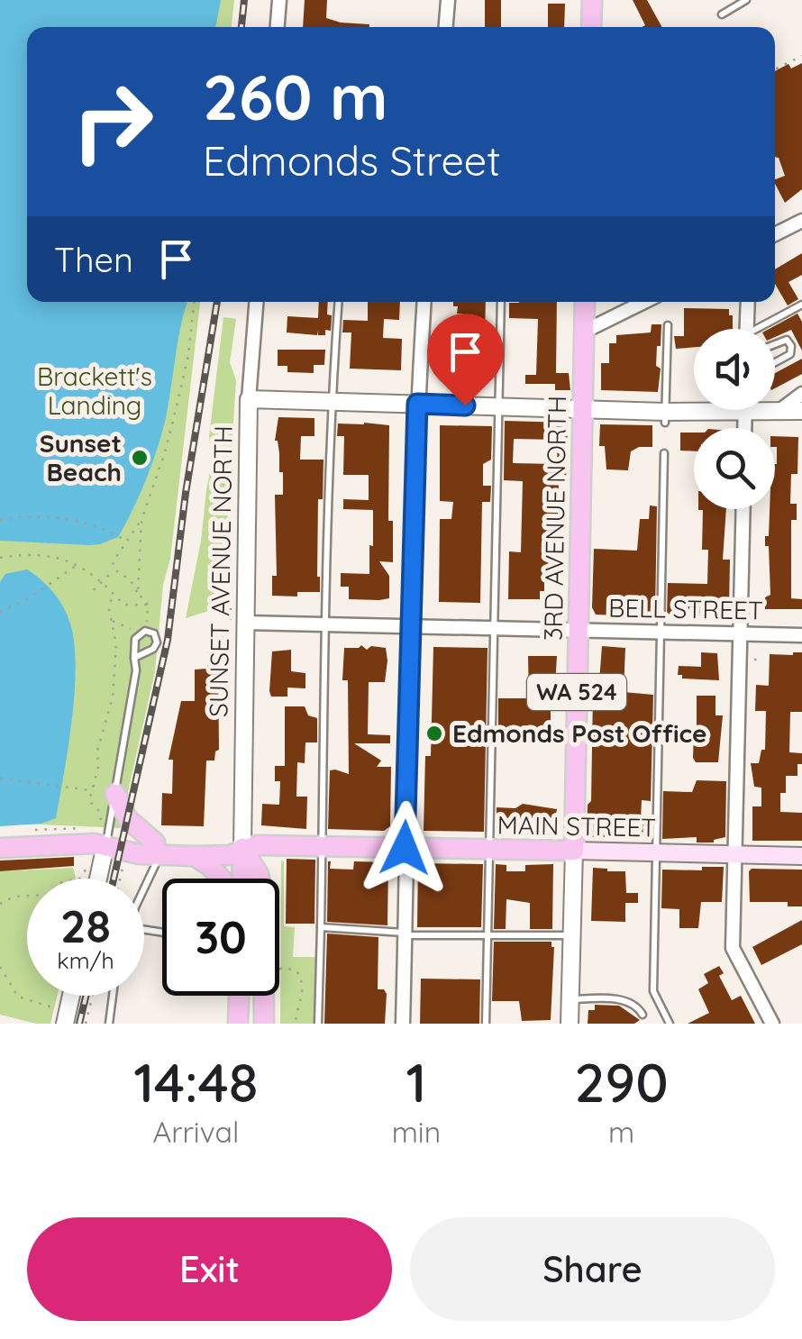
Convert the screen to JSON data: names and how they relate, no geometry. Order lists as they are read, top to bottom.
{
  "streets": {
    "main road": ["3RD AVENUE NORTH", "WA 524", "MAIN STREET"],
    "street": ["SUNSET AVENUE NORTH", "BELL STREET"]
  },
  "crossings": [
    ["3RD AVENUE NORTH", "BELL STREET"],
    ["3RD AVENUE NORTH", "MAIN STREET"],
    ["SUNSET AVENUE NORTH", "BELL STREET"],
    ["SUNSET AVENUE NORTH", "MAIN STREET"]
  ],
  "parks": ["Brackett's Landing"],
  "places": ["Sunset Beach", "Edmonds Post Office"],
  "page": {
    "turn": ["260 m", "Edmonds Street"],
    "then": "Then",
    "speed": "28 km/h",
    "limit": "30",
    "eta": [
      "14:48",
      "Arrival",
      "1",
      "min",
      "290",
      "m"
    ],
    "buttons": ["Exit", "Share"]
  }
}
